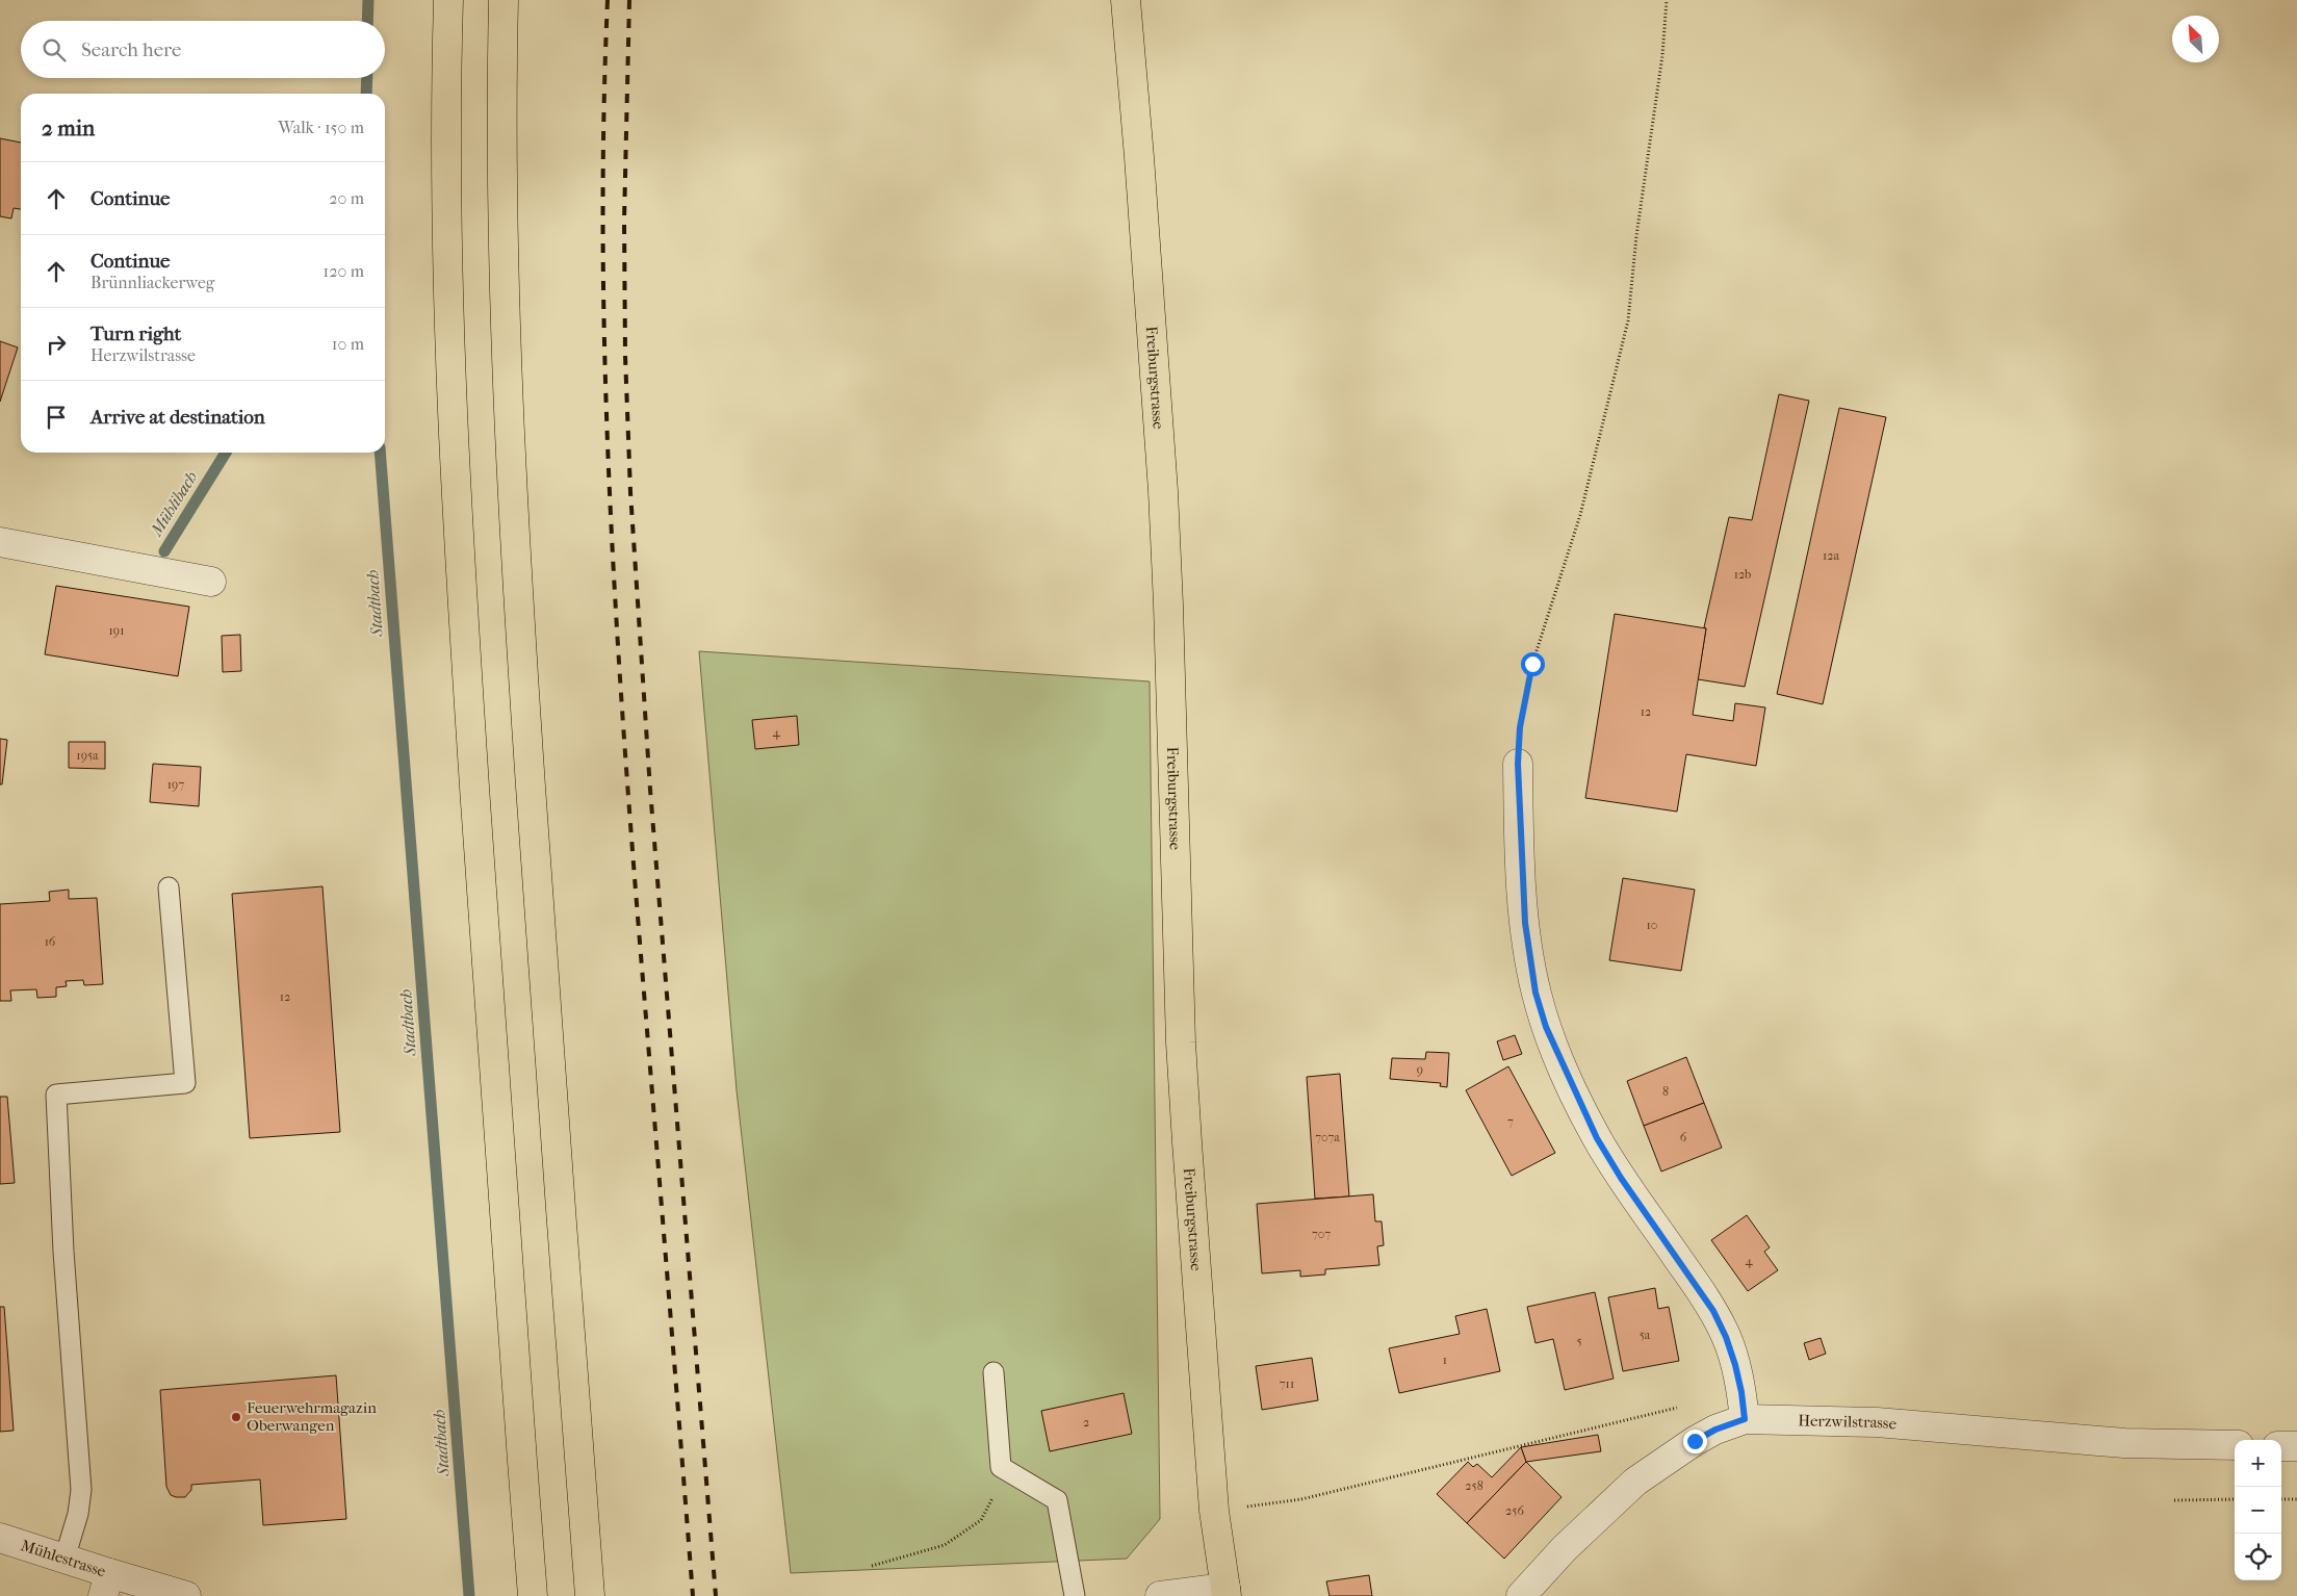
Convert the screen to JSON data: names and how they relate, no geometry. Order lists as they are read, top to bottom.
{
  "streets": {
    "main road": ["Freiburgstrasse"],
    "street": ["Herzwilstrasse", "Mühlestrasse"]
  },
  "water": ["Mühlibach", "Stadtbach"],
  "places": ["Feuerwehrmagazin Oberwangen"],
  "house_numbers": [
    "12a",
    "12b",
    "191",
    "12",
    "4",
    "195a",
    "197",
    "10",
    "16",
    "12",
    "9",
    "8",
    "7",
    "707a",
    "6",
    "707",
    "4",
    "5a",
    "5",
    "1",
    "711",
    "2",
    "258",
    "256"
  ],
  "north": "top left",
  "page": {
    "search": "Search here",
    "heading": ["2 min", "Walk · 150 m"],
    "list": [
      ["Continue", "20 m"],
      ["Continue", "Brünnliackerweg", "120 m"],
      ["Turn right", "Herzwilstrasse", "10 m"],
      "Arrive at destination"
    ],
    "map_buttons": ["+", "−"]
  }
}
